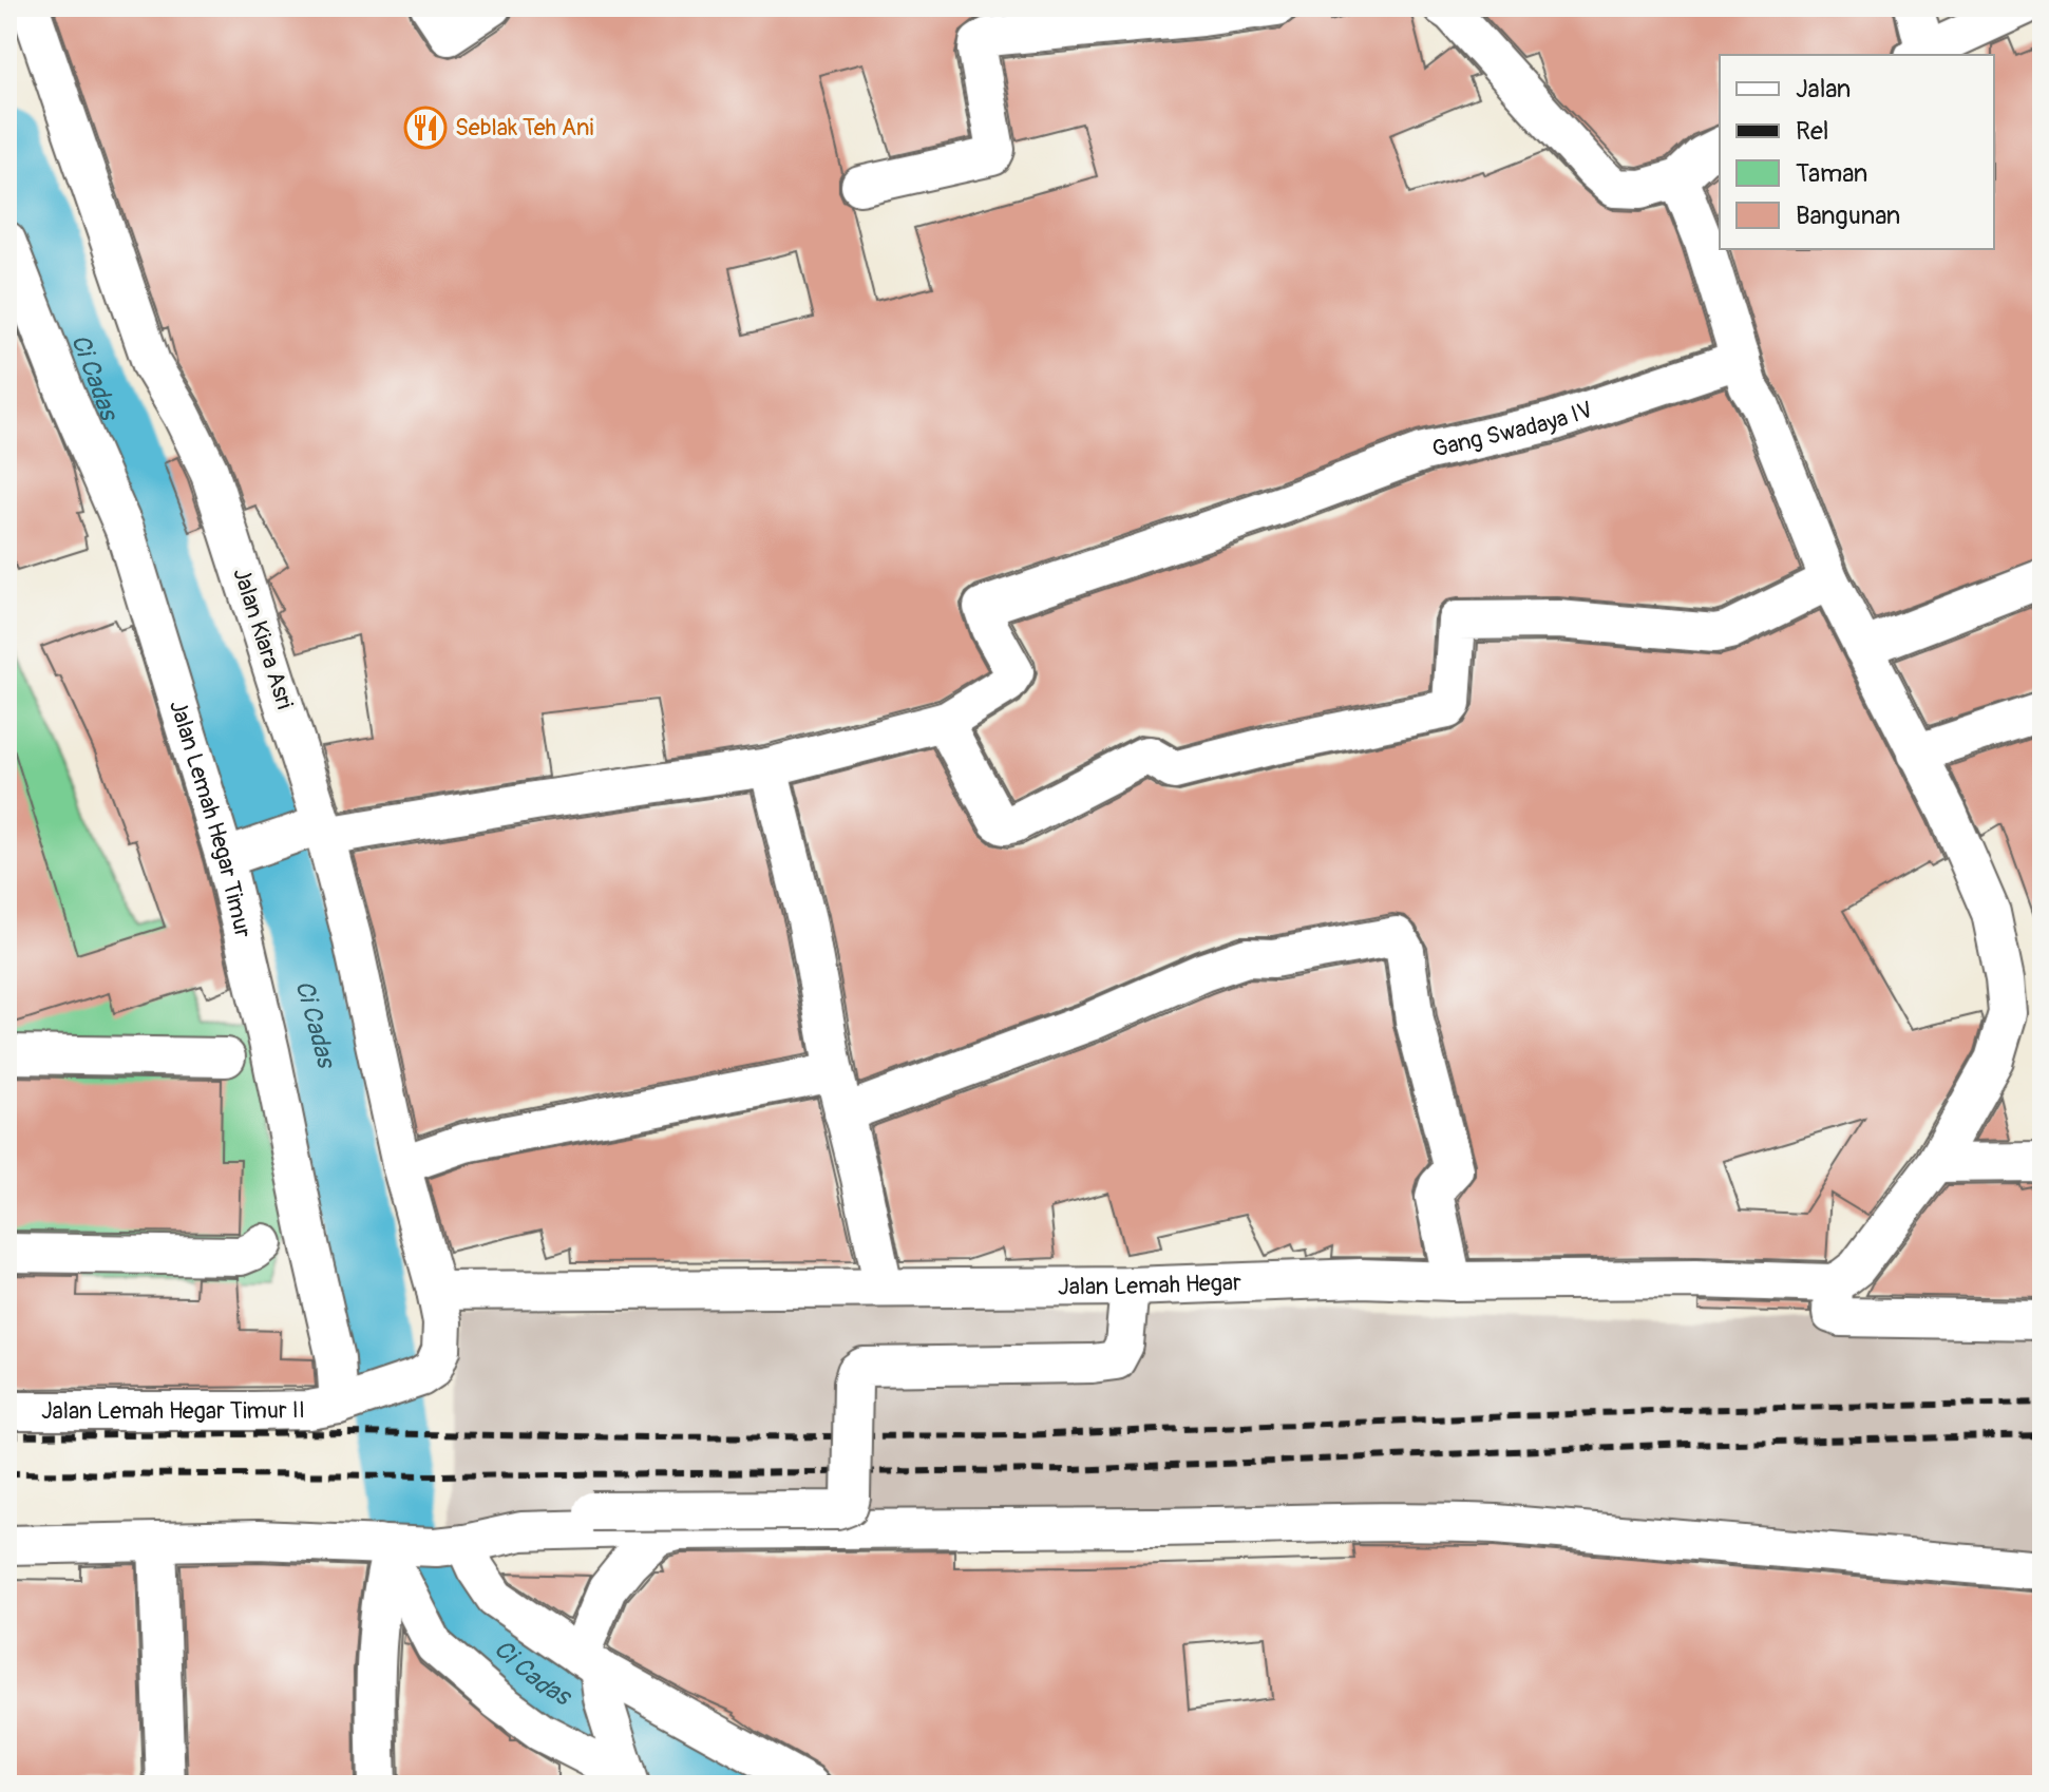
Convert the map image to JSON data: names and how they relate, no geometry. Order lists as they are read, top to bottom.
{
  "streets": {
    "street": [
      "Gang Swadaya IV",
      "Jalan Kiara Asri",
      "Jalan Lemah Hegar Timur",
      "Jalan Lemah Hegar",
      "Jalan Lemah Hegar Timur II"
    ]
  },
  "crossings": [
    ["Jalan Kiara Asri", "Jalan Lemah Hegar"],
    ["Jalan Kiara Asri", "Jalan Lemah Hegar Timur II"],
    ["Jalan Lemah Hegar Timur", "Jalan Lemah Hegar Timur II"]
  ],
  "water": ["Ci Cadas"],
  "places": {
    "restaurant": ["Seblak Teh Ani"]
  },
  "legend": [
    "Jalan",
    "Rel",
    "Taman",
    "Bangunan"
  ]
}
